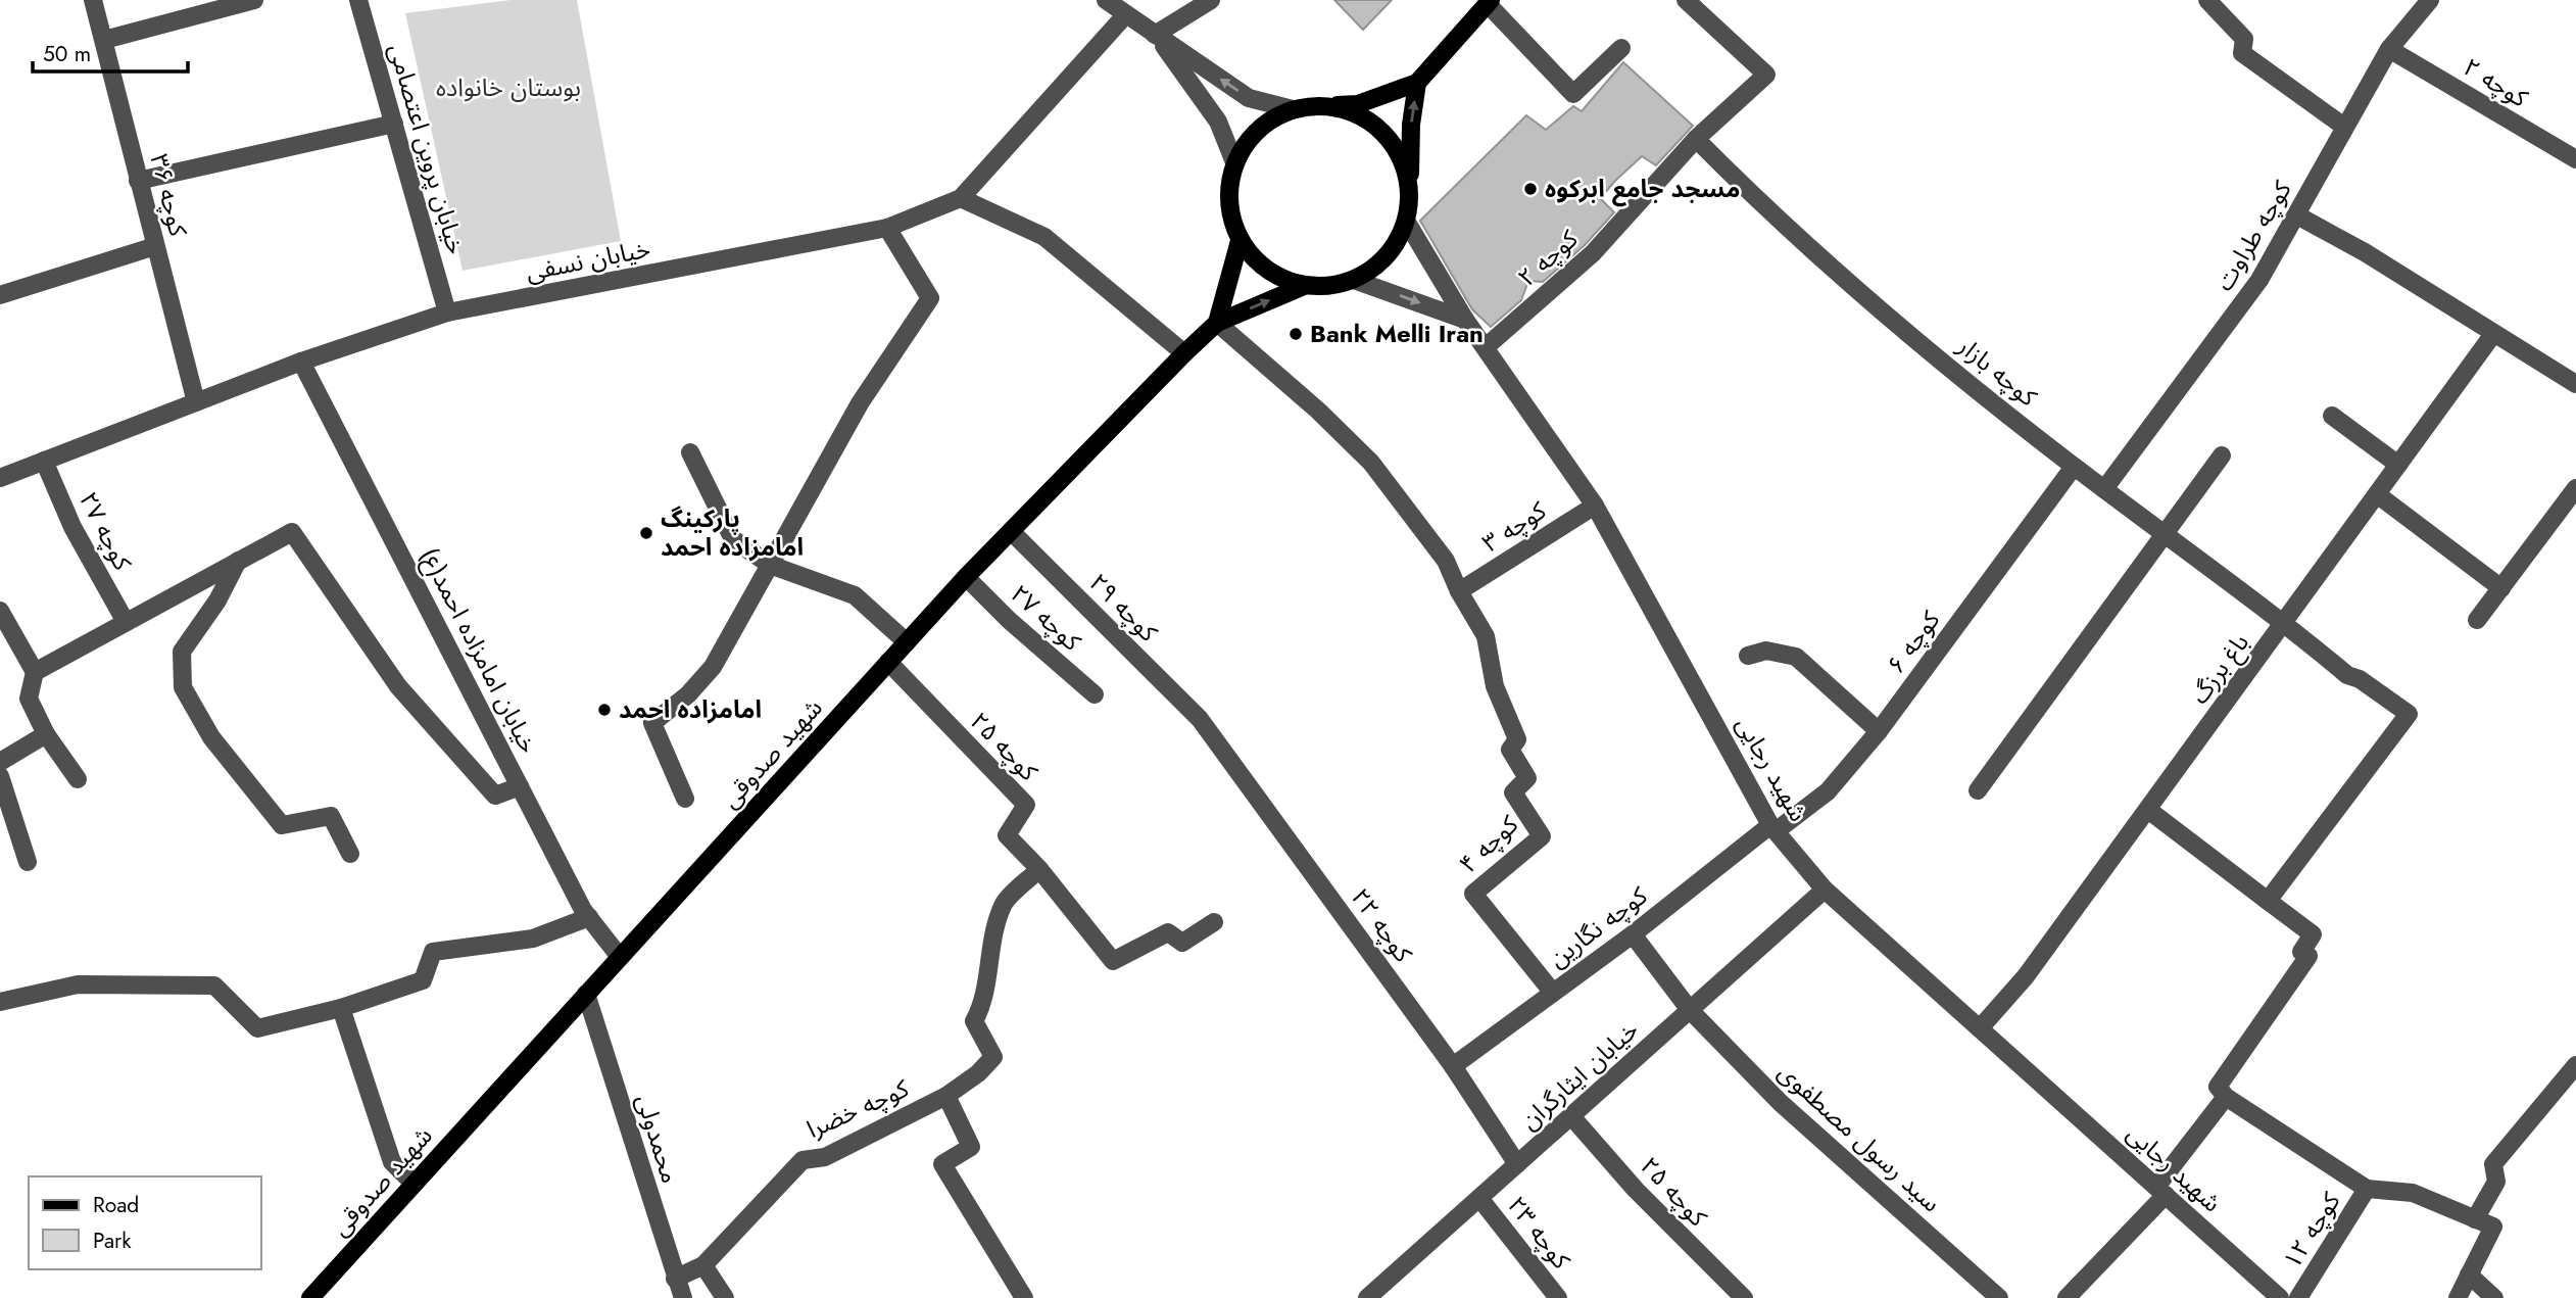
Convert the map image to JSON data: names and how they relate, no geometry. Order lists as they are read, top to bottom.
{
  "streets": {
    "main road": ["شهید صدوقی"],
    "street": [
      "کوچه ۲",
      "خیابان پروین اعتصامی",
      "کوچه ۳۶",
      "کوچه طراوت",
      "خیابان نسفی",
      "کوچه بازار",
      "کوچه ۳",
      "کوچه ۲۷",
      "کوچه ۲۹",
      "کوچه ۶",
      "خیابان امامزاده احمد(ع)",
      "باغ برزگ",
      "کوچه ۲۵",
      "شهید رجایی",
      "کوچه ۴",
      "کوچه ۲۲",
      "کوچه نگارین",
      "خیابان ایثارگران",
      "کوچه خضرا",
      "سید رسول مصطفوی",
      "محمدولی",
      "کوچه ۱۲",
      "کوچه ۲۳"
    ]
  },
  "crossings": [
    ["کوچه ۲", "کوچه طراوت"],
    ["کوچه ۲", "کوچه بازار"],
    ["کوچه ۲", "شهید رجایی"],
    ["خیابان پروین اعتصامی", "خیابان نسفی"],
    ["کوچه ۳۶", "خیابان نسفی"],
    ["کوچه طراوت", "کوچه بازار"],
    ["خیابان نسفی", "کوچه ۲۷"],
    ["خیابان نسفی", "خیابان امامزاده احمد(ع)"],
    ["کوچه بازار", "کوچه ۶"],
    ["کوچه بازار", "باغ برزگ"],
    ["کوچه ۳", "شهید رجایی"],
    ["کوچه ۳", "کوچه ۴"],
    ["کوچه ۲۷", "شهید صدوقی"],
    ["کوچه ۲۹", "شهید صدوقی"],
    ["کوچه ۲۹", "کوچه ۲۲"],
    ["کوچه ۶", "شهید رجایی"],
    ["کوچه ۶", "کوچه نگارین"],
    ["خیابان امامزاده احمد(ع)", "شهید صدوقی"],
    ["باغ برزگ", "شهید رجایی"],
    ["کوچه ۲۵", "شهید صدوقی"],
    ["کوچه ۲۵", "خیابان ایثارگران"],
    ["کوچه ۲۵", "کوچه خضرا"],
    ["شهید صدوقی", "شهید رجایی"],
    ["شهید صدوقی", "محمدولی"],
    ["شهید رجایی", "کوچه نگارین"],
    ["شهید رجایی", "خیابان ایثارگران"],
    ["کوچه ۴", "کوچه نگارین"],
    ["کوچه ۲۲", "کوچه نگارین"],
    ["کوچه ۲۲", "خیابان ایثارگران"],
    ["کوچه نگارین", "سید رسول مصطفوی"],
    ["خیابان ایثارگران", "سید رسول مصطفوی"],
    ["خیابان ایثارگران", "کوچه ۲۳"]
  ],
  "parks": ["بوستان خانواده"],
  "places": [
    "مسجد جامع ابرکوه",
    "Bank Melli Iran",
    "پارکینگ امامزاده احمد",
    "امامزاده احمد"
  ],
  "legend": ["Road", "Park"],
  "scale_bar": "50 m"
}
